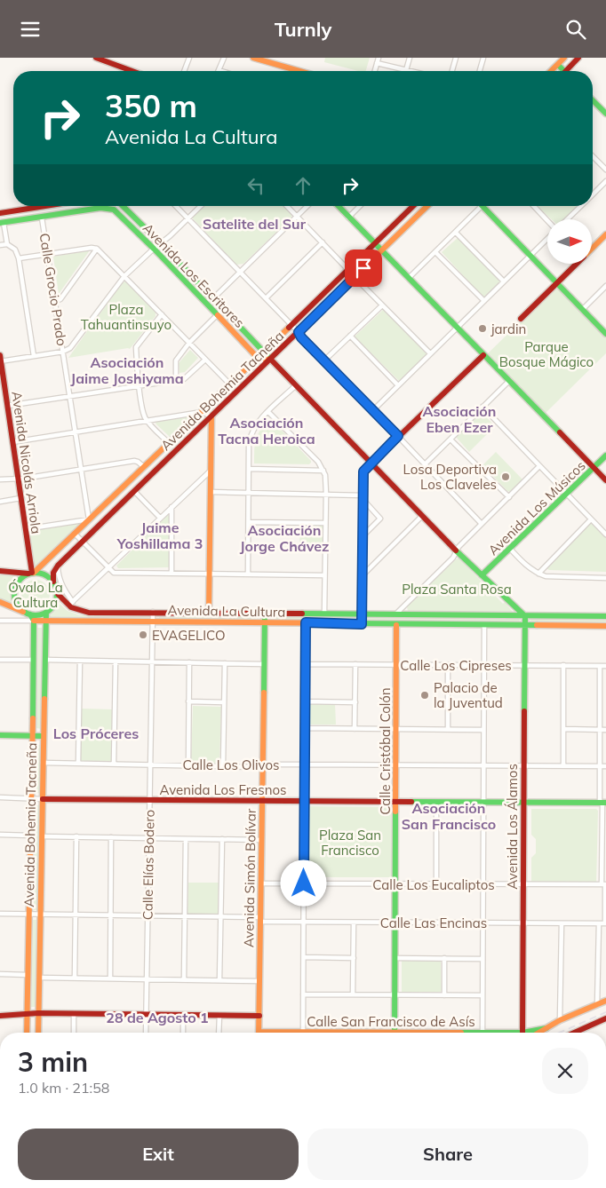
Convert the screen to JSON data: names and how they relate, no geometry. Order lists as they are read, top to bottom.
{
  "streets": {
    "street": [
      "Avenida Los Escritores",
      "Calle Grocio Prado",
      "Avenida Bohemia Tacneña",
      "Avenida Nicolás Arriola",
      "Avenida Los Músicos",
      "Avenida La Cultura",
      "Calle Los Cipreses",
      "Calle Cristóbal Colón",
      "Calle Los Olivos",
      "Avenida Los Fresnos",
      "Avenida Los Álamos",
      "Calle Elías Bodero",
      "Avenida Simón Bolívar",
      "Calle Los Eucaliptos",
      "Calle Las Encinas",
      "Calle San Francisco de Asís"
    ]
  },
  "crossings": [
    ["Avenida Los Escritores", "Avenida Bohemia Tacneña"],
    ["Avenida Los Escritores", "Avenida Los Músicos"],
    ["Avenida Los Escritores", "Avenida La Cultura"],
    ["Avenida Los Escritores", "Avenida Los Álamos"],
    ["Calle Grocio Prado", "Avenida Bohemia Tacneña"],
    ["Avenida Bohemia Tacneña", "Avenida Nicolás Arriola"],
    ["Avenida Bohemia Tacneña", "Avenida La Cultura"],
    ["Avenida Bohemia Tacneña", "Calle Los Olivos"],
    ["Avenida Bohemia Tacneña", "Avenida Los Fresnos"],
    ["Avenida Bohemia Tacneña", "Calle Las Encinas"],
    ["Avenida Nicolás Arriola", "Avenida La Cultura"],
    ["Avenida La Cultura", "Calle Cristóbal Colón"],
    ["Avenida La Cultura", "Avenida Los Álamos"],
    ["Avenida La Cultura", "Calle Elías Bodero"],
    ["Avenida La Cultura", "Avenida Simón Bolívar"],
    ["Calle Los Cipreses", "Calle Cristóbal Colón"],
    ["Calle Los Cipreses", "Avenida Los Álamos"],
    ["Calle Cristóbal Colón", "Calle Los Olivos"],
    ["Calle Cristóbal Colón", "Avenida Los Fresnos"],
    ["Calle Cristóbal Colón", "Calle Los Eucaliptos"],
    ["Calle Cristóbal Colón", "Calle Las Encinas"],
    ["Calle Los Olivos", "Avenida Los Álamos"],
    ["Calle Los Olivos", "Calle Elías Bodero"],
    ["Calle Los Olivos", "Avenida Simón Bolívar"],
    ["Avenida Los Fresnos", "Avenida Los Álamos"],
    ["Avenida Los Fresnos", "Calle Elías Bodero"],
    ["Avenida Los Fresnos", "Avenida Simón Bolívar"],
    ["Avenida Los Álamos", "Calle Los Eucaliptos"],
    ["Avenida Los Álamos", "Calle Las Encinas"],
    ["Calle Elías Bodero", "Calle Las Encinas"],
    ["Avenida Simón Bolívar", "Calle Los Eucaliptos"],
    ["Avenida Simón Bolívar", "Calle Las Encinas"]
  ],
  "districts": [
    "Satelite del Sur",
    "Asociación Jaime Joshiyama",
    "Asociación Eben Ezer",
    "Asociación Tacna Heroica",
    "Jaime Yoshillama 3",
    "Asociación Jorge Chávez",
    "Los Próceres",
    "Asociación San Francisco",
    "28 de Agosto 1"
  ],
  "parks": [
    "Plaza Tahuantinsuyo",
    "Parque Bosque Mágico",
    "Óvalo La Cultura",
    "Plaza Santa Rosa",
    "Plaza San Francisco"
  ],
  "places": [
    "jardin",
    "Losa Deportiva Los Claveles",
    "EVAGELICO",
    "Palacio de la Juventud"
  ],
  "north": "right",
  "page": {
    "header": "Turnly",
    "turn": ["350 m", "Avenida La Cultura"],
    "heading": ["3 min", "1.0 km · 21:58"],
    "buttons": ["Exit", "Share"]
  }
}
